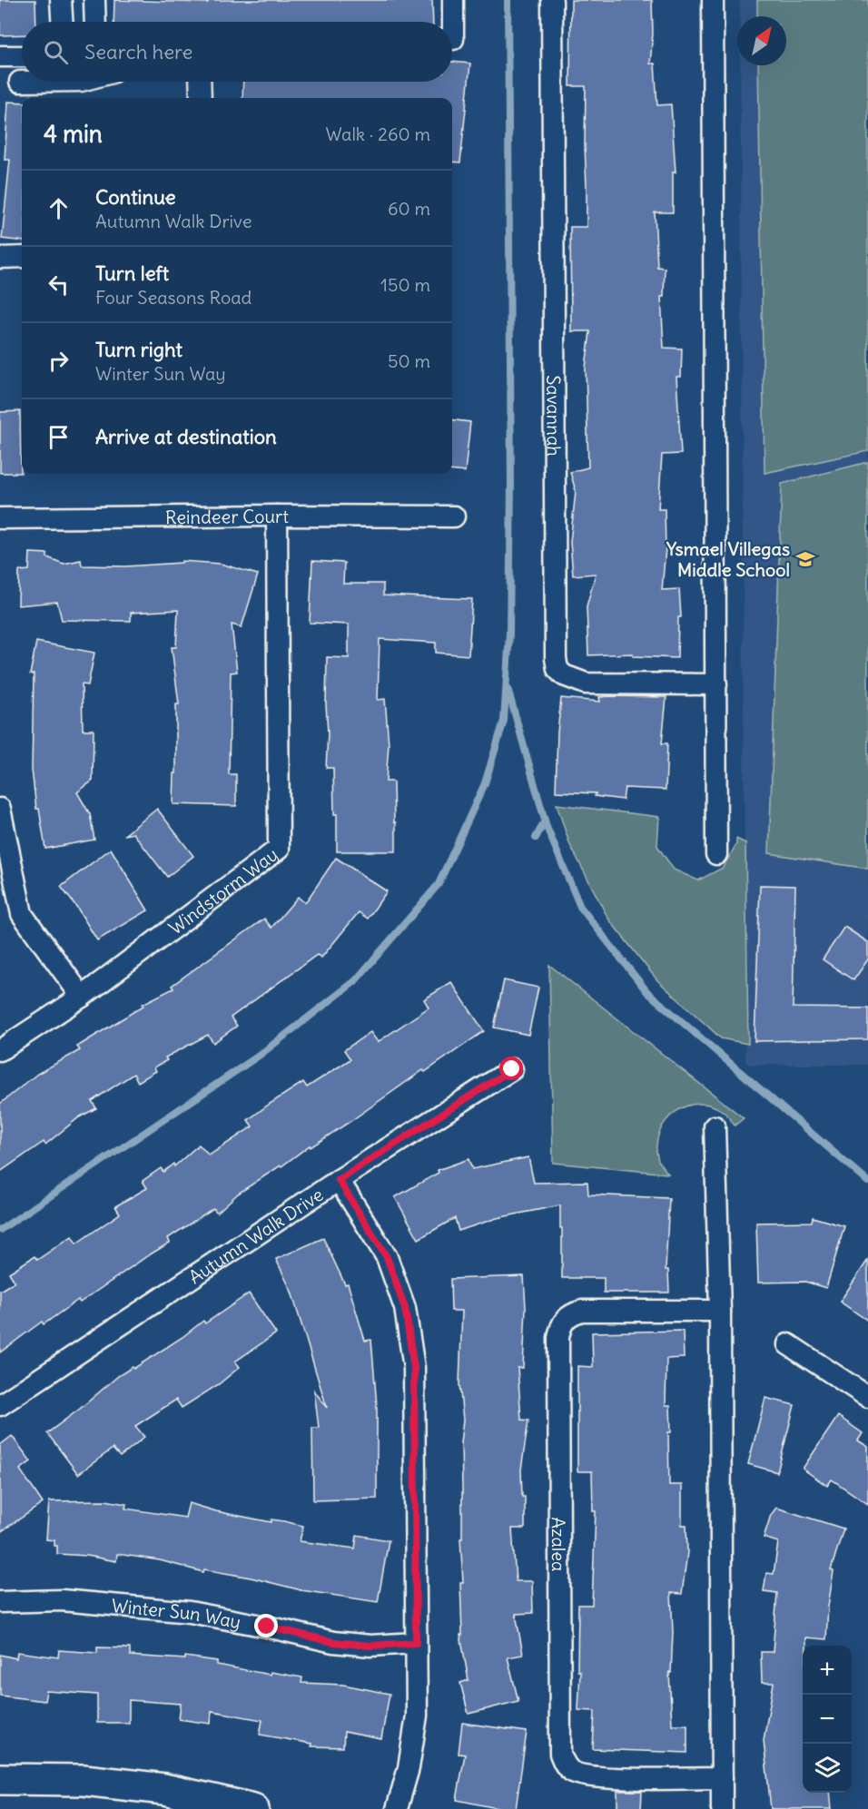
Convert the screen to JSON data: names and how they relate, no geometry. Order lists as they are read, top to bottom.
{
  "streets": {
    "street": [
      "Savannah",
      "Reindeer Court",
      "Windstorm Way",
      "Autumn Walk Drive",
      "Azalea",
      "Winter Sun Way"
    ]
  },
  "crossings": [
    ["Reindeer Court", "Windstorm Way"]
  ],
  "places": {
    "school or university": ["Ysmael Villegas Middle School"]
  },
  "north": "top right",
  "page": {
    "search": "Search here",
    "heading": ["4 min", "Walk · 260 m"],
    "list": [
      ["Continue", "Autumn Walk Drive", "60 m"],
      ["Turn left", "Four Seasons Road", "150 m"],
      ["Turn right", "Winter Sun Way", "50 m"],
      "Arrive at destination"
    ],
    "map_buttons": ["+", "−"]
  }
}
